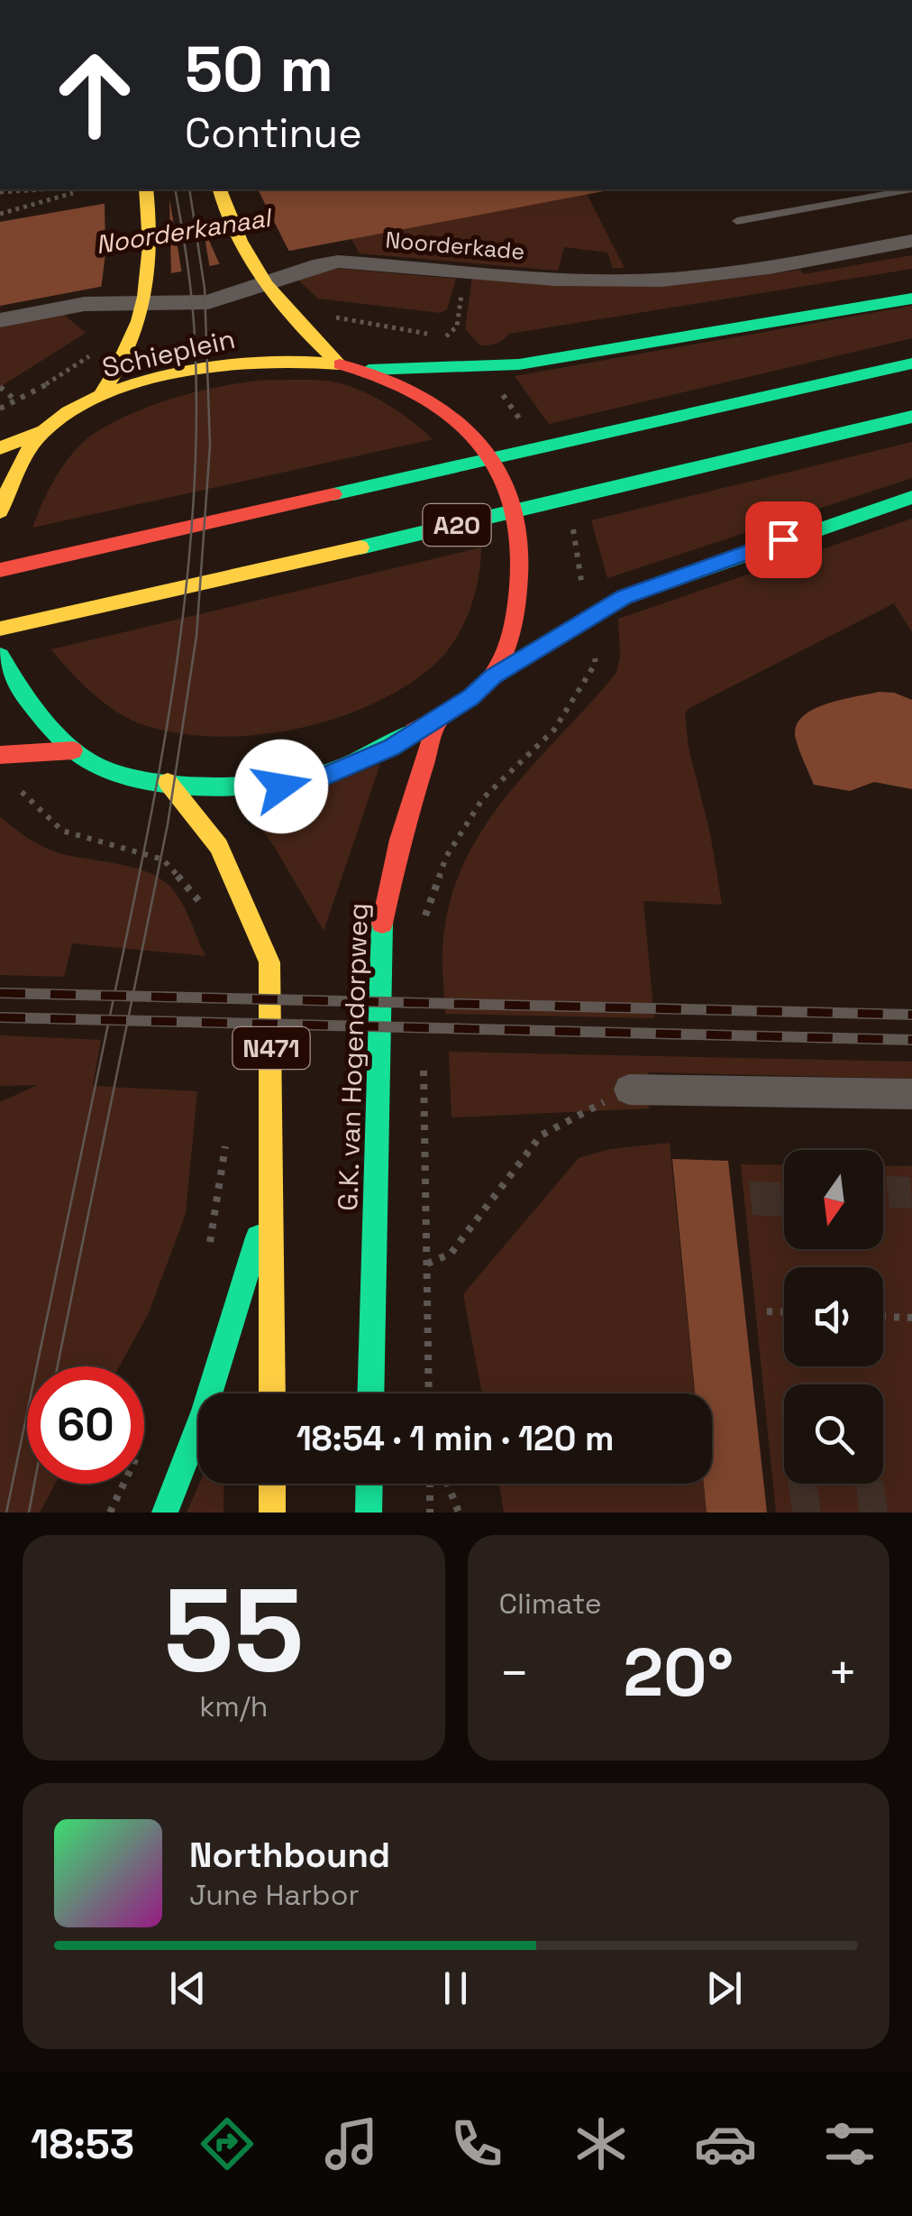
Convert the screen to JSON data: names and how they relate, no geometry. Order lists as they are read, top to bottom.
{
  "streets": {
    "main road": [
      "Schieplein",
      "A20",
      "N471",
      "G.K. van Hogendorpweg"
    ],
    "street": ["Noorderkade"]
  },
  "crossings": [
    ["Schieplein", "N471"],
    ["Schieplein", "G.K. van Hogendorpweg"]
  ],
  "water": ["Noorderkanaal"],
  "north": "bottom",
  "page": {
    "turn": ["50 m", "Continue"],
    "limit": "60",
    "trip": "18:54 · 1 min · 120 m",
    "tile": [
      ["55", "km/h"],
      "Climate"
    ],
    "heat": ["−", "20°", "+"],
    "song": ["Northbound", "June Harbor"],
    "tabs": "18:53"
  }
}
